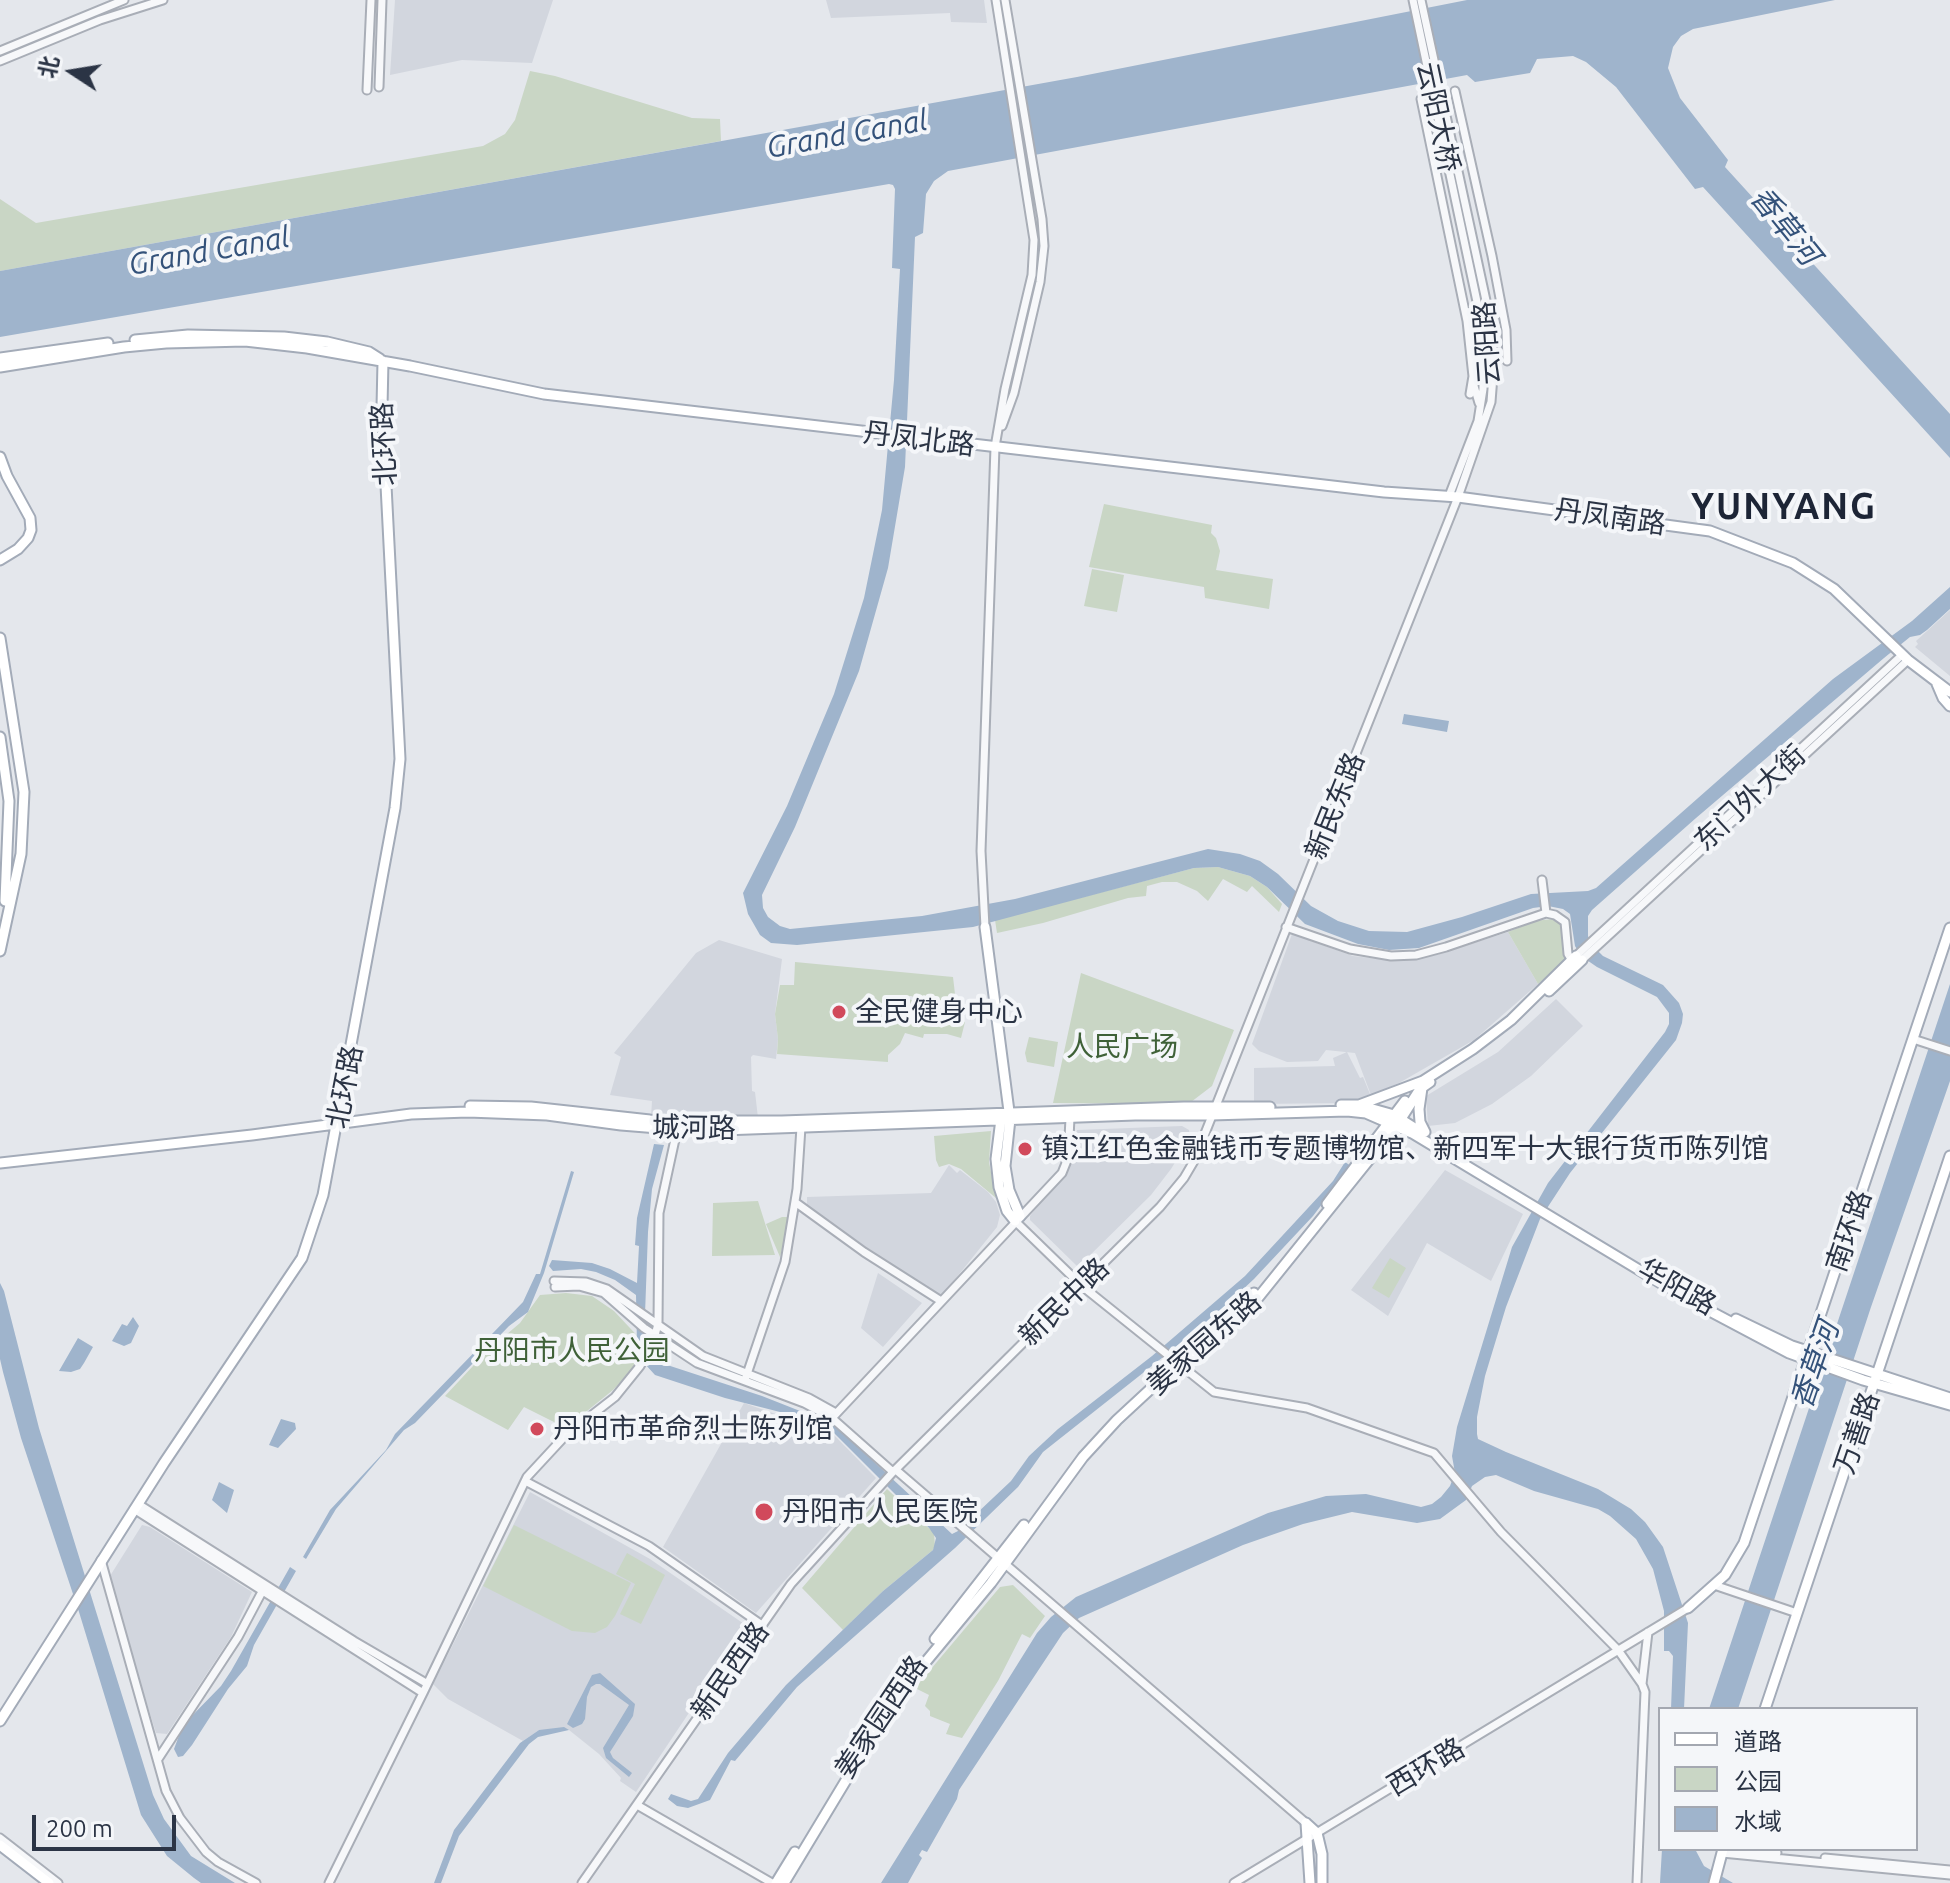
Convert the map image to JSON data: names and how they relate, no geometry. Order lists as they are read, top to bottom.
{
  "streets": {
    "main road": [
      "丹凤北路",
      "北环路",
      "丹凤南路",
      "城河路",
      "南环路",
      "华阳路",
      "姜家园东路",
      "万善路",
      "姜家园西路"
    ],
    "street": [
      "云阳大桥",
      "云阳路",
      "东门外大街",
      "新民东路",
      "新民中路",
      "新民西路",
      "西环路"
    ]
  },
  "crossings": [
    ["云阳大桥", "云阳路"],
    ["云阳路", "丹凤北路"],
    ["云阳路", "丹凤南路"],
    ["云阳路", "新民东路"],
    ["丹凤北路", "北环路"],
    ["丹凤北路", "丹凤南路"],
    ["丹凤北路", "新民东路"],
    ["北环路", "城河路"],
    ["丹凤南路", "东门外大街"],
    ["丹凤南路", "新民东路"],
    ["新民东路", "城河路"],
    ["新民东路", "新民中路"],
    ["城河路", "新民中路"],
    ["城河路", "姜家园东路"],
    ["南环路", "华阳路"],
    ["新民中路", "新民西路"],
    ["姜家园东路", "姜家园西路"]
  ],
  "districts": ["YUNYANG"],
  "water": ["Grand Canal", "香草河"],
  "parks": ["人民广场", "丹阳市人民公园"],
  "places": [
    "全民健身中心",
    "镇江红色金融钱币专题博物馆、新四军十大银行货币陈列馆",
    "丹阳市革命烈士陈列馆",
    "丹阳市人民医院"
  ],
  "legend": ["道路", "公园", "水域"],
  "scale_bar": "200 m",
  "north": "left"
}
